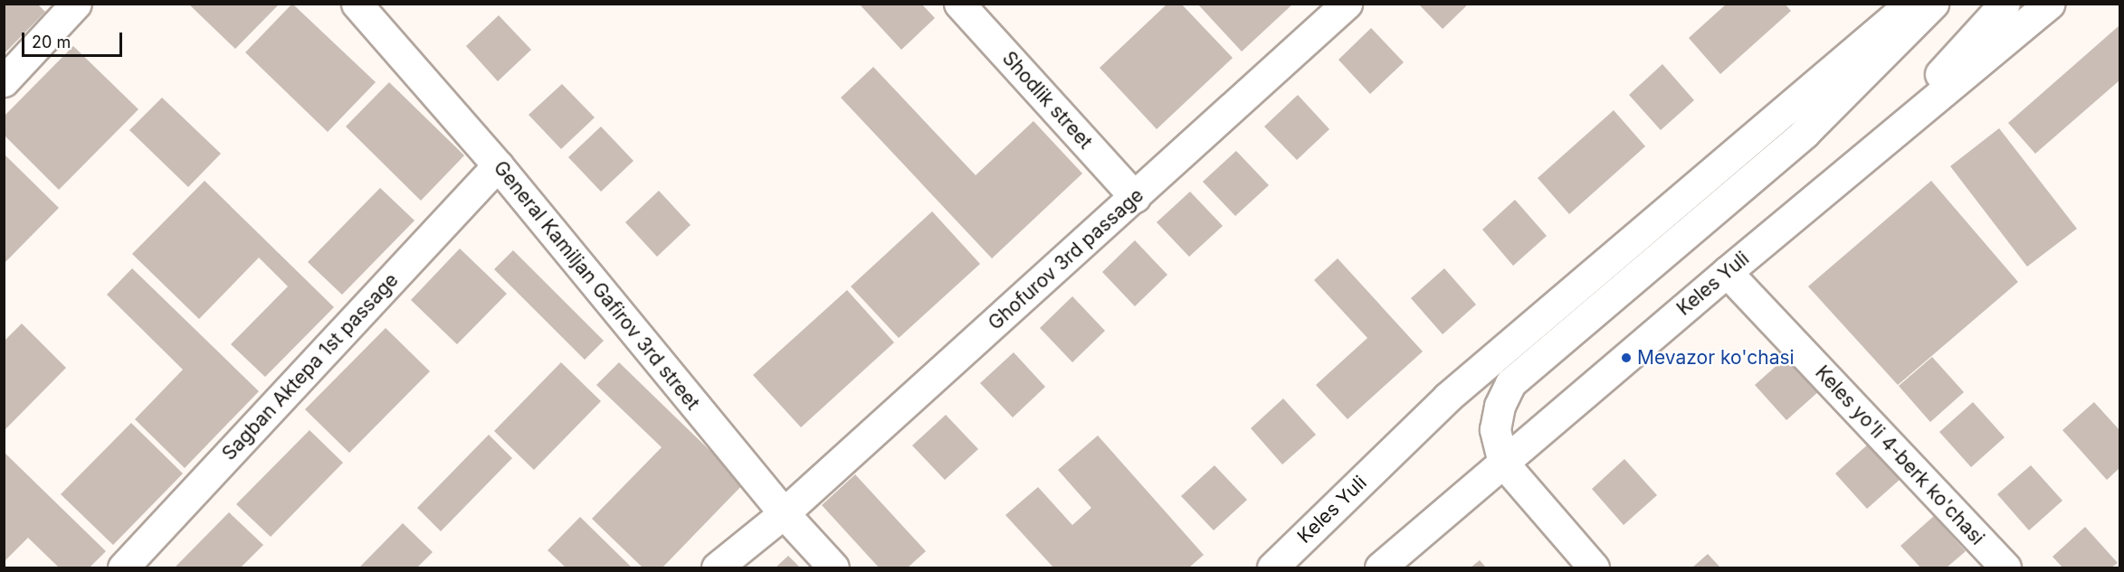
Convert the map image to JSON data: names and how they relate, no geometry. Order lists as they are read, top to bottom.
{
  "streets": {
    "street": [
      "Shodlik street",
      "Ghofurov 3rd passage",
      "Keles Yuli",
      "General Kamiljan Gafirov 3rd street",
      "Sagban Aktepa 1st passage",
      "Keles yo'li 4-berk ko'chasi"
    ]
  },
  "crossings": [
    ["Shodlik street", "Ghofurov 3rd passage"],
    ["Ghofurov 3rd passage", "General Kamiljan Gafirov 3rd street"],
    ["Keles Yuli", "Keles yo'li 4-berk ko'chasi"],
    ["General Kamiljan Gafirov 3rd street", "Sagban Aktepa 1st passage"]
  ],
  "places": ["Mevazor ko'chasi"],
  "scale_bar": "20 m"
}
